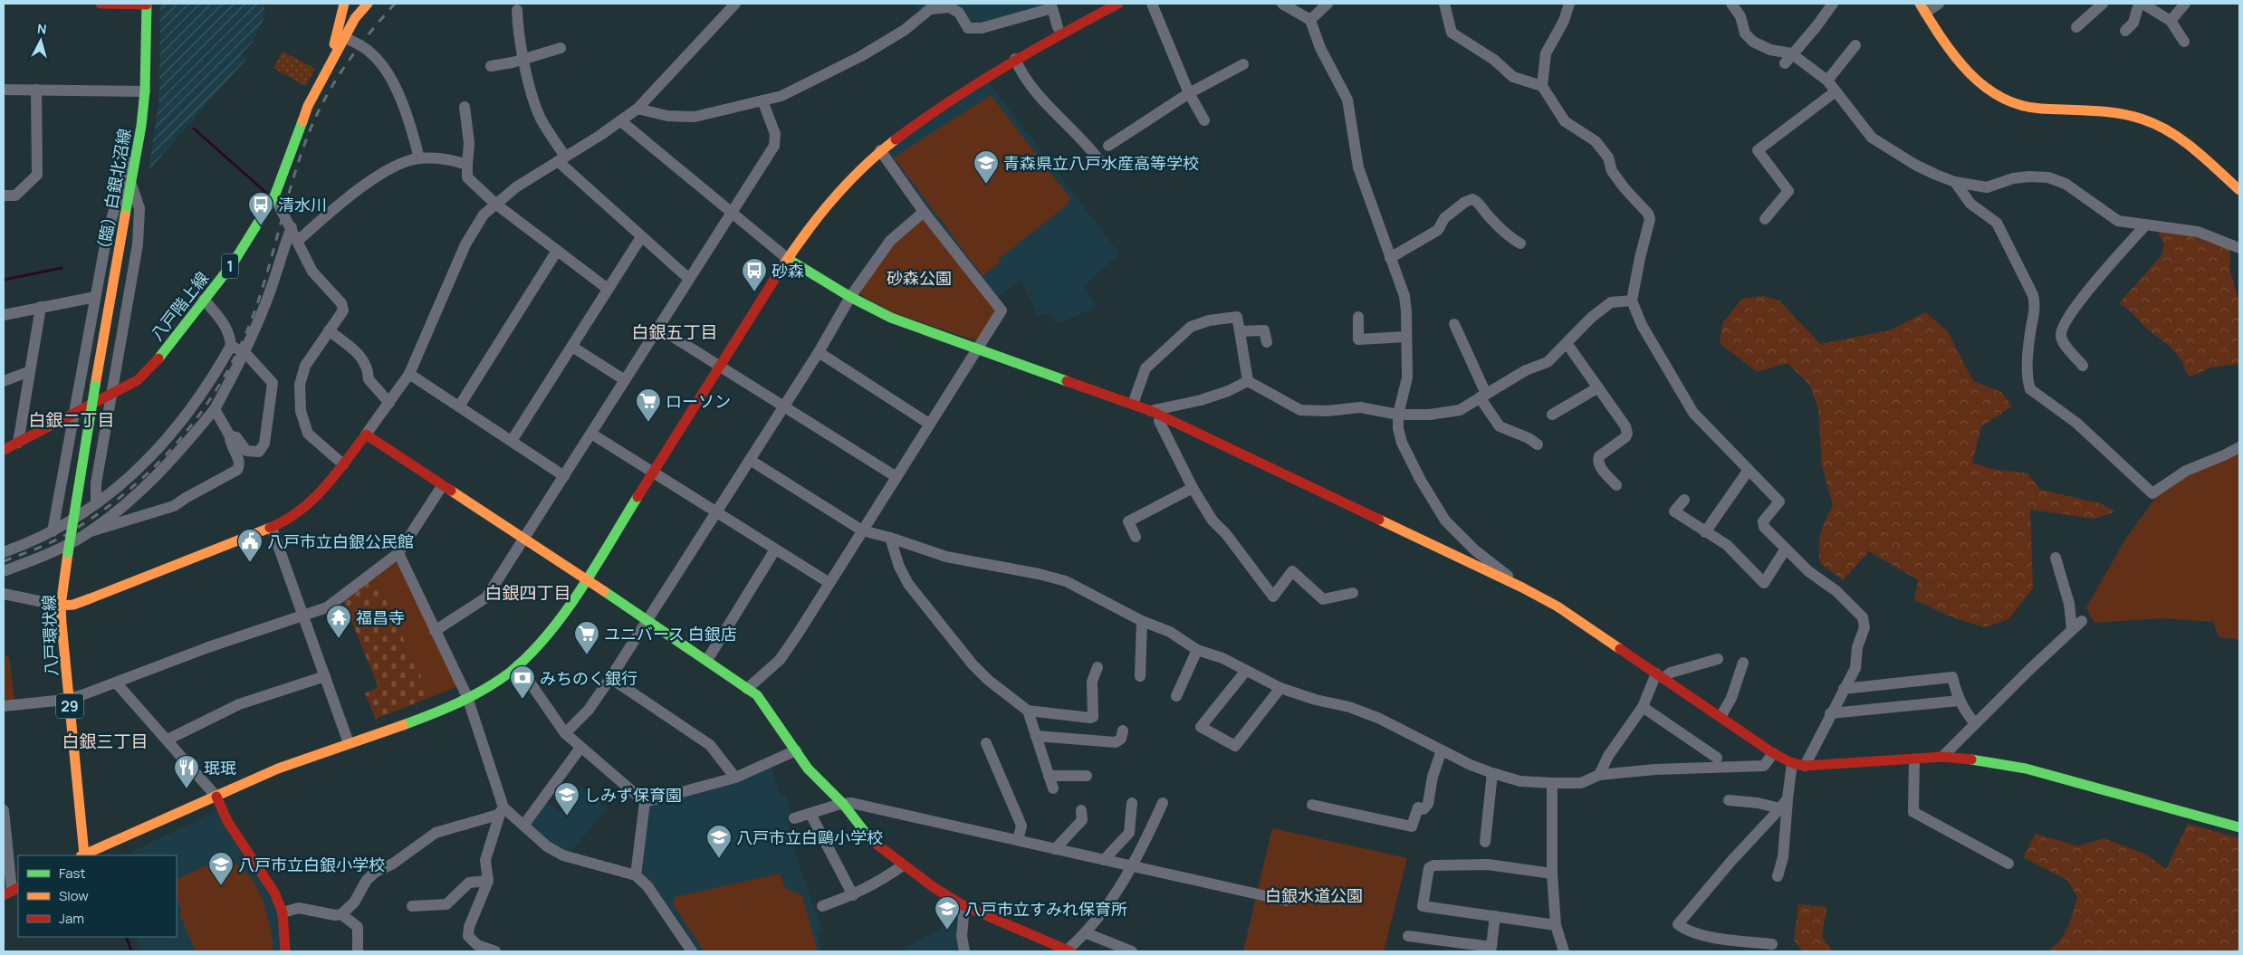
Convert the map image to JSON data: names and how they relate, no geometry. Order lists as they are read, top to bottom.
{
  "streets": {
    "street": [
      "（臨）白銀北沼線",
      "1",
      "八戸階上線",
      "八戸環状線",
      "29"
    ]
  },
  "crossings": [
    ["（臨）白銀北沼線", "八戸環状線"]
  ],
  "districts": [
    "白銀五丁目",
    "白銀二丁目",
    "白銀四丁目",
    "白銀三丁目"
  ],
  "parks": ["砂森公園", "白銀水道公園"],
  "places": {
    "school or university": [
      "青森県立八戸水産高等学校",
      "しみず保育園",
      "八戸市立白鷗小学校",
      "八戸市立白銀小学校",
      "八戸市立すみれ保育所"
    ],
    "bus stop": ["清水川", "砂森"],
    "supermarket": ["ローソン", "ユニバース 白銀店"],
    "public building": ["八戸市立白銀公民館"],
    "temple": ["福昌寺"],
    "bank": ["みちのく銀行"],
    "restaurant": ["珉珉"]
  },
  "legend": ["Fast", "Slow", "Jam"],
  "north": "top"
}
